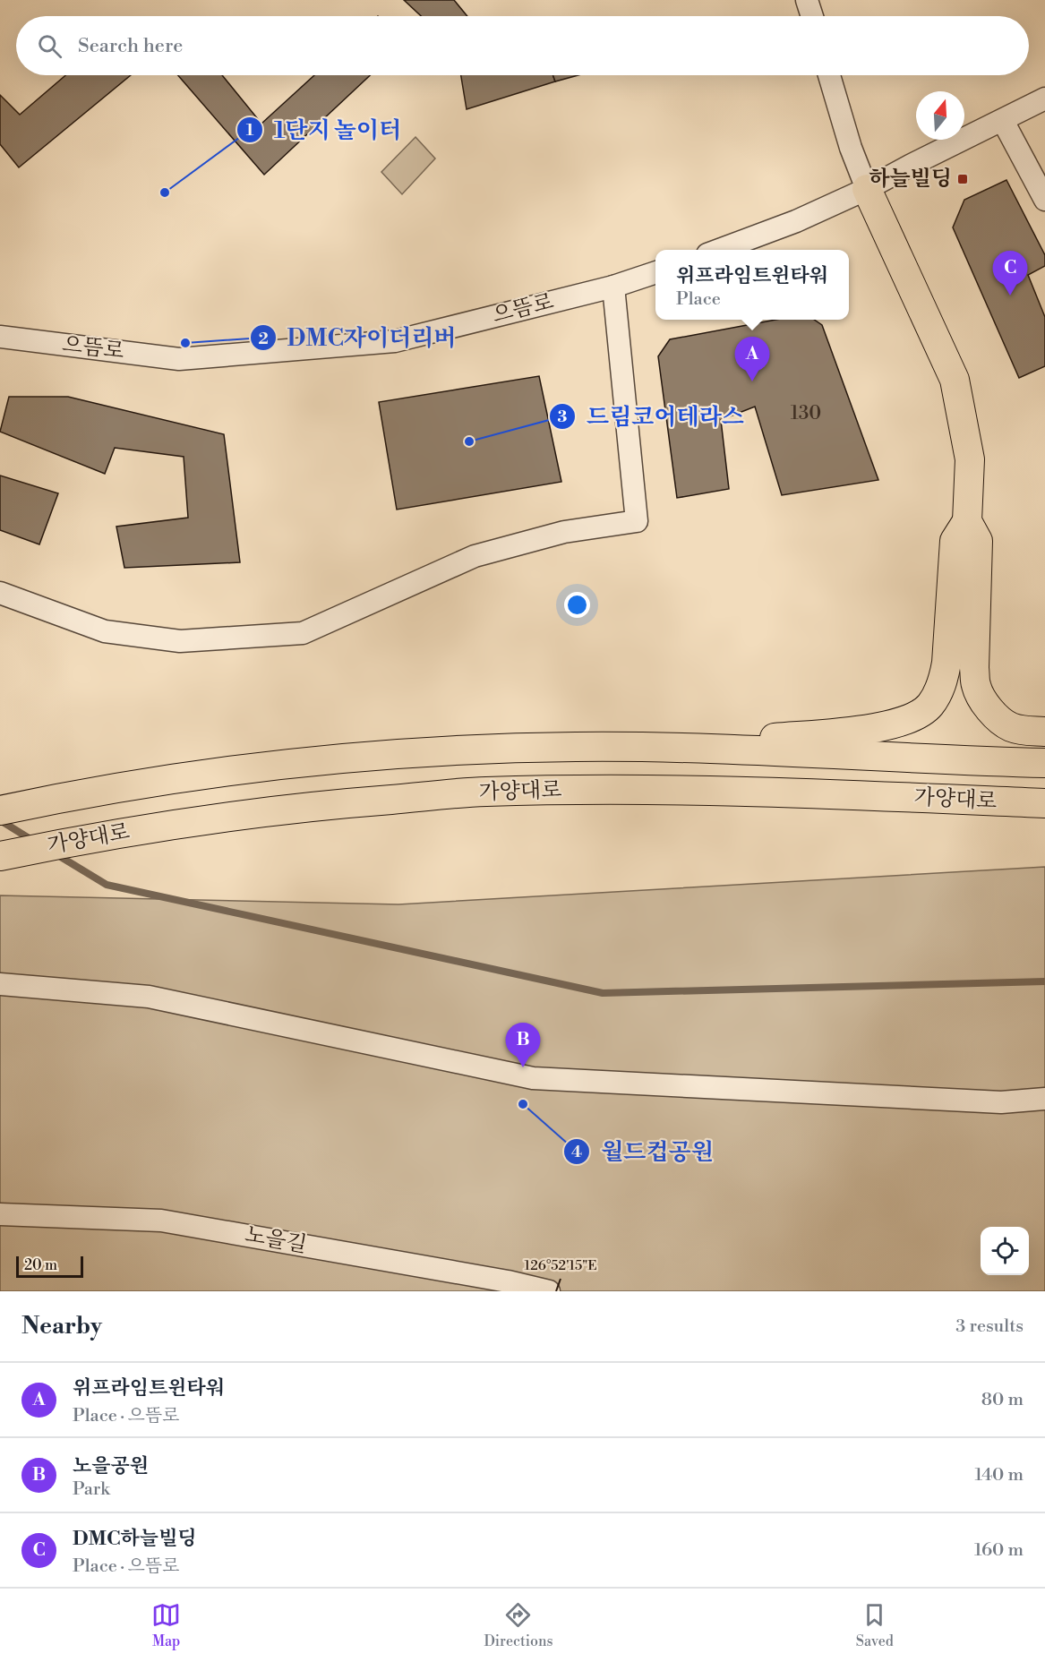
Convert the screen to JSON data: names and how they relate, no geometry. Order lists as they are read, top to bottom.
{
  "streets": {
    "main road": ["가양대로"],
    "street": ["으뜸로", "노을길"]
  },
  "places": {
    "transit": ["하늘빌딩"],
    "other": [
      "1단지 놀이터",
      "DMC자이더리버",
      "드림코어테라스",
      "월드컵공원"
    ]
  },
  "house_numbers": ["130"],
  "scale_bar": "20 m",
  "north": "top",
  "page": {
    "search": "Search here",
    "popup": ["위프라임트윈타워", "Place"],
    "pins": ["C", "A", "B"],
    "scale": "20 m",
    "heading": ["Nearby", "3 results"],
    "list": [
      {
        "mark": "A",
        "name": "위프라임트윈타워",
        "note": "Place · 으뜸로",
        "value": "80 m"
      },
      {
        "mark": "B",
        "name": "노을공원",
        "note": "Park",
        "value": "140 m"
      },
      {
        "mark": "C",
        "name": "DMC하늘빌딩",
        "note": "Place · 으뜸로",
        "value": "160 m"
      }
    ],
    "nav": ["Map", "Directions", "Saved"]
  },
  "coordinates": ["126°52'15\"E"]
}
